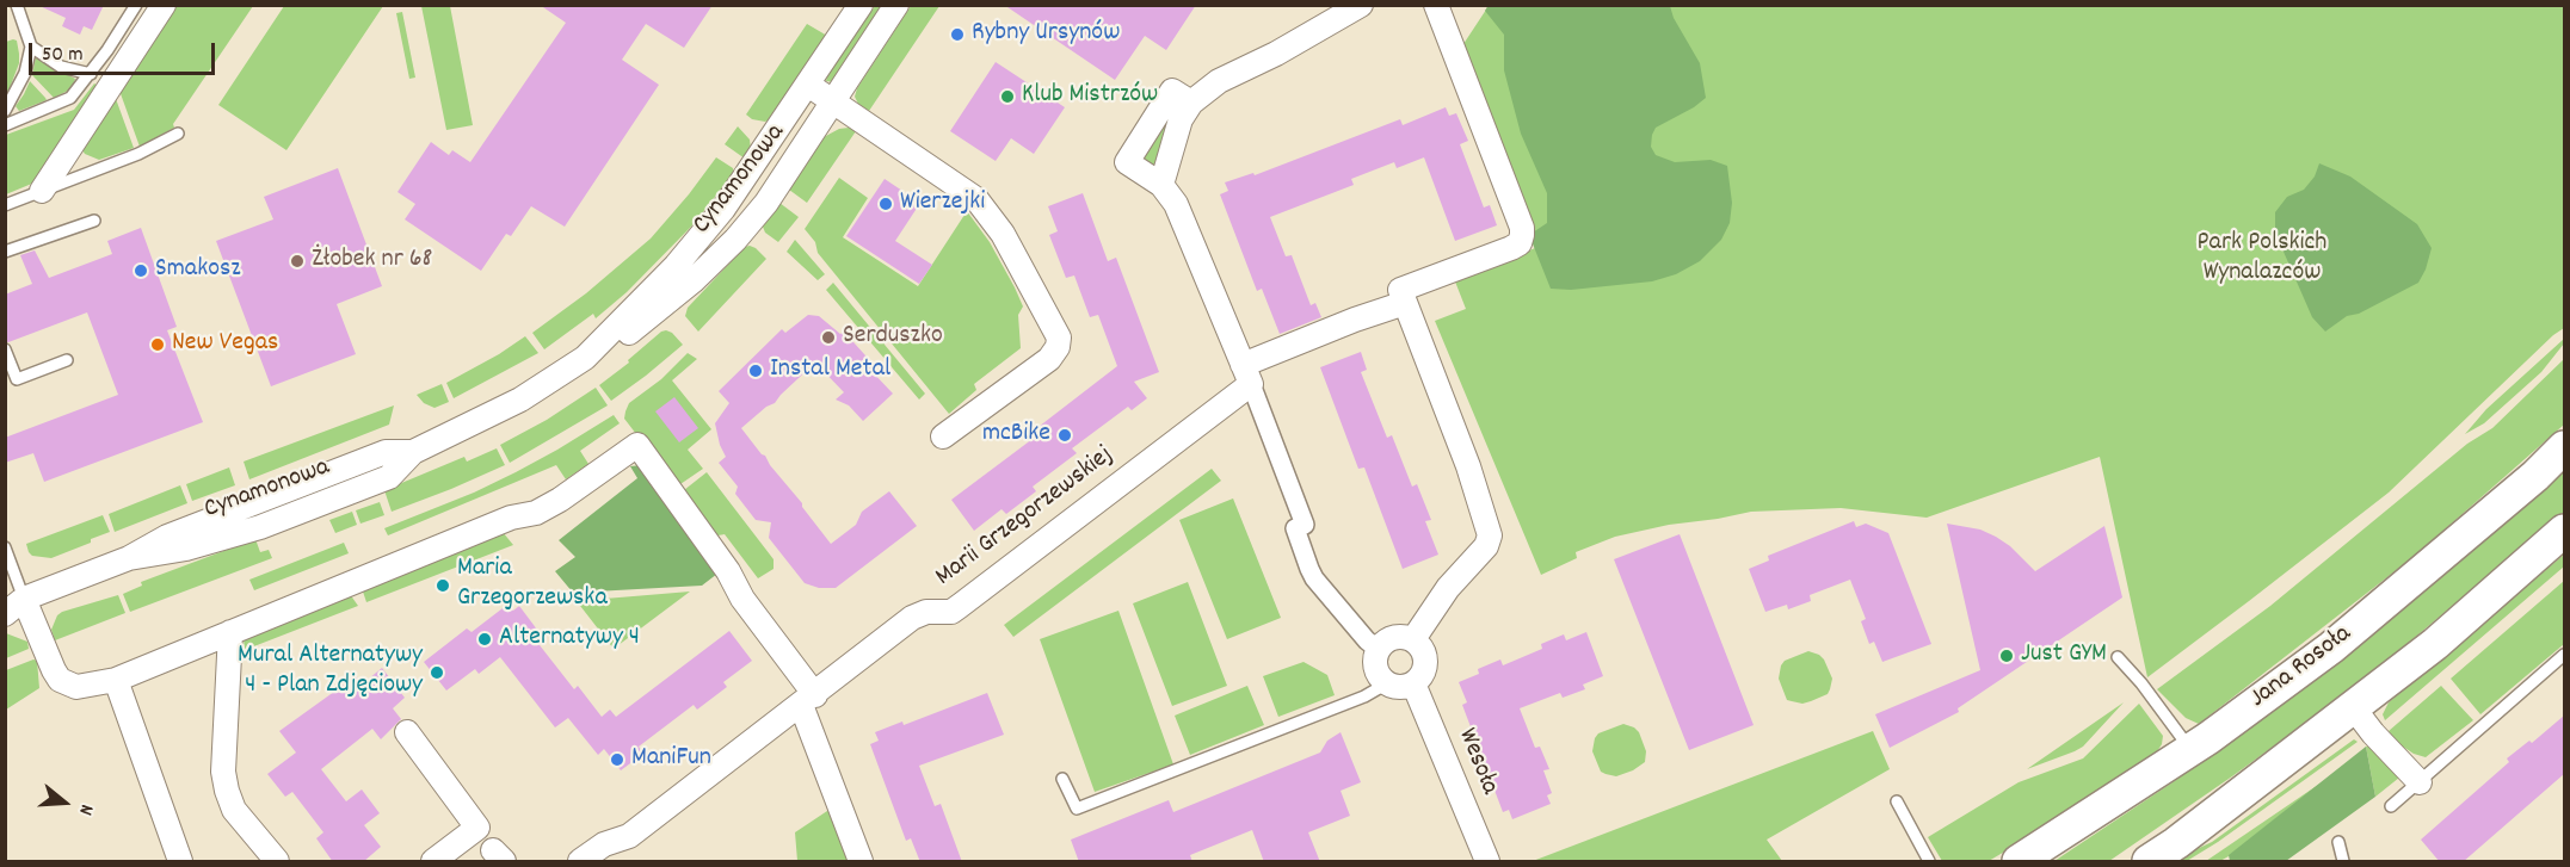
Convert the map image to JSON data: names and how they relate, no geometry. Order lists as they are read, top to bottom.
{
  "streets": {
    "main road": ["Jana Rosoła"],
    "street": ["Cynamonowa", "Marii Grzegorzewskiej", "Wesoła"]
  },
  "parks": ["Park Polskich Wynalazców"],
  "places": [
    "Rybny Ursynów",
    "Klub Mistrzów",
    "Wierzejki",
    "Żłobek nr 68",
    "Smakosz",
    "Serduszko",
    "New Vegas",
    "Instal Metal",
    "mcBike",
    "Maria Grzegorzewska",
    "Alternatywy 4",
    "Just GYM",
    "Mural Alternatywy 4 - Plan Zdjęciowy",
    "ManiFun"
  ],
  "scale_bar": "50 m",
  "north": "right"
}
